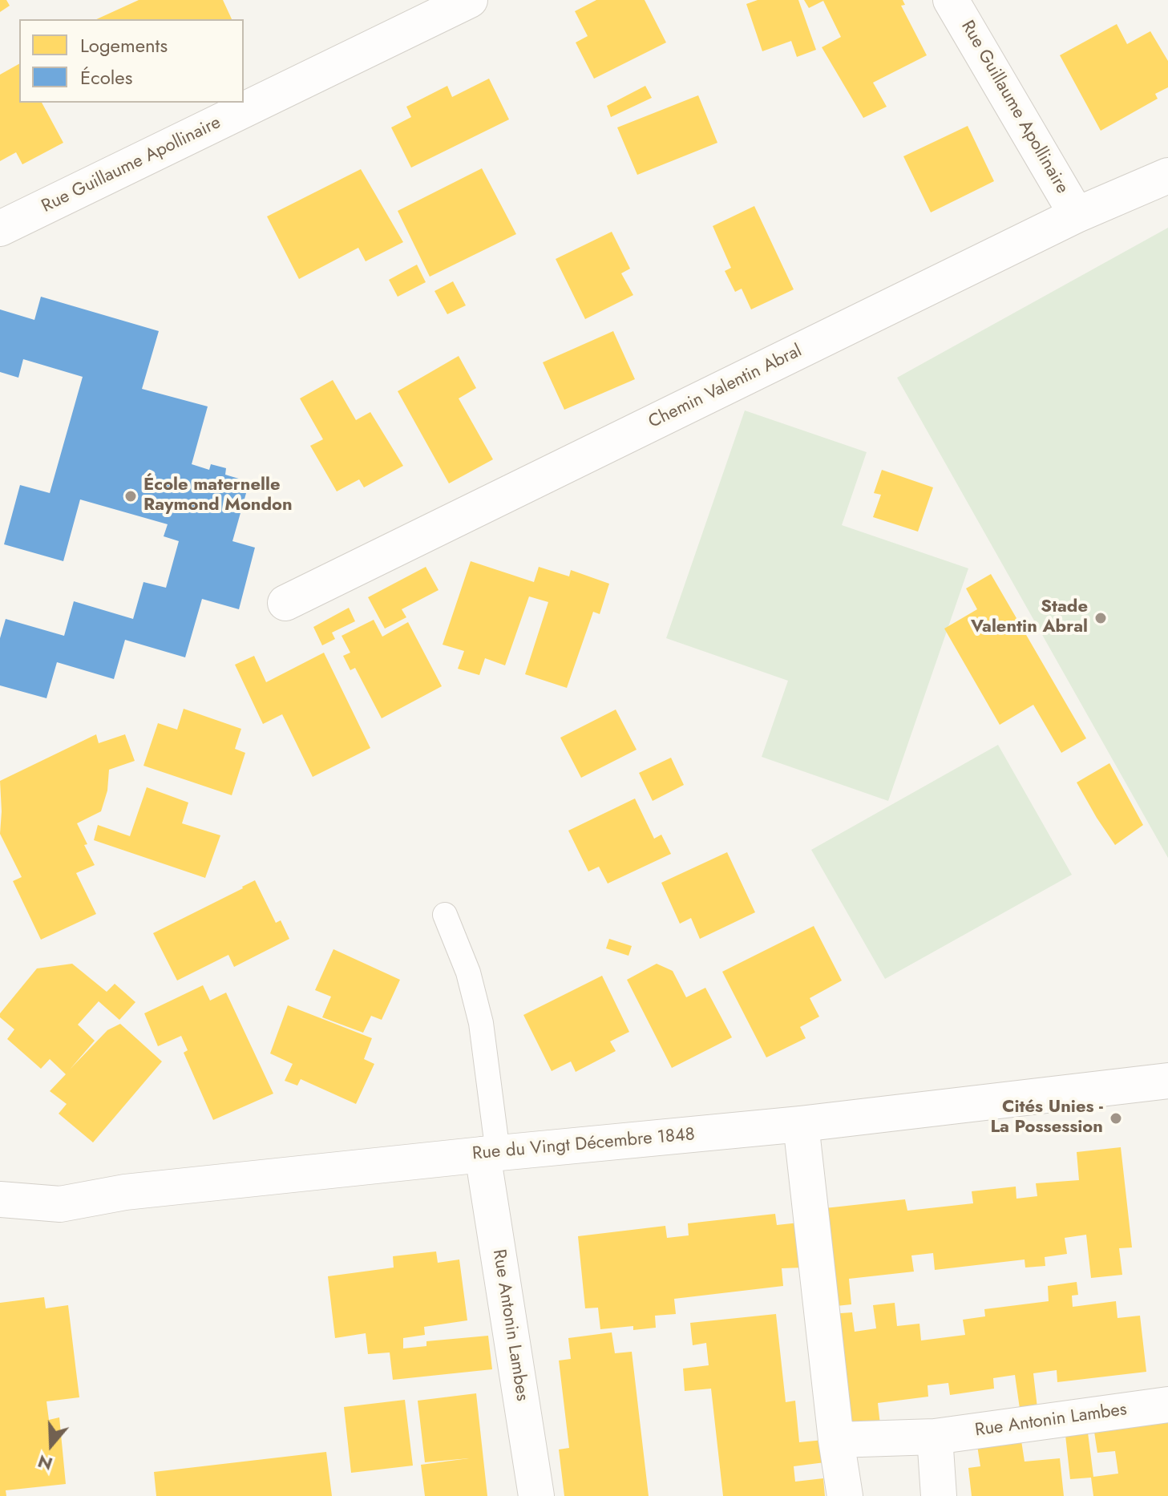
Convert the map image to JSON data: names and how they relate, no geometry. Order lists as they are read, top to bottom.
{
  "streets": {
    "street": [
      "Rue Guillaume Apollinaire",
      "Chemin Valentin Abral",
      "Rue du Vingt Décembre 1848",
      "Rue Antonin Lambes"
    ]
  },
  "crossings": [
    ["Rue Guillaume Apollinaire", "Chemin Valentin Abral"],
    ["Rue du Vingt Décembre 1848", "Rue Antonin Lambes"]
  ],
  "places": ["École maternelle Raymond Mondon", "Stade Valentin Abral", "Cités Unies - La Possession"],
  "legend": ["Logements", "Écoles"],
  "north": "bottom"
}
